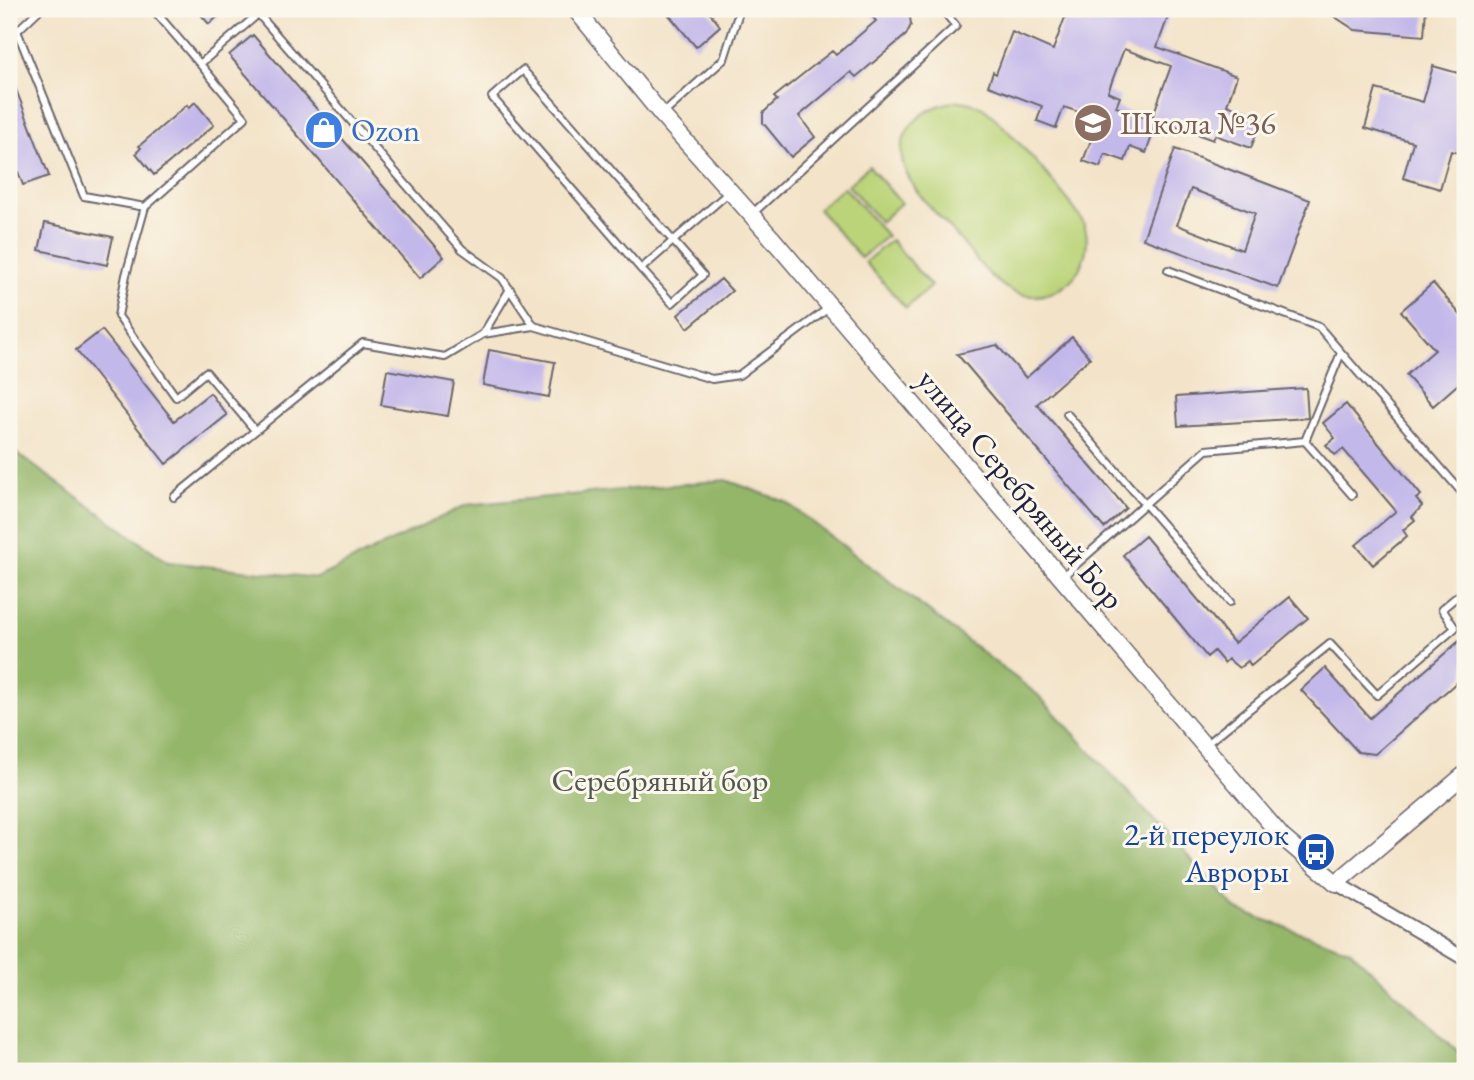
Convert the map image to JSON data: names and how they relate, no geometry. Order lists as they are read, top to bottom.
{
  "streets": {
    "street": ["улица Серебряный Бор"]
  },
  "parks": ["Серебряный бор"],
  "places": {
    "school or university": ["Школа №36"],
    "shop": ["Ozon"],
    "bus stop": ["2-й переулок Авроры"]
  }
}
